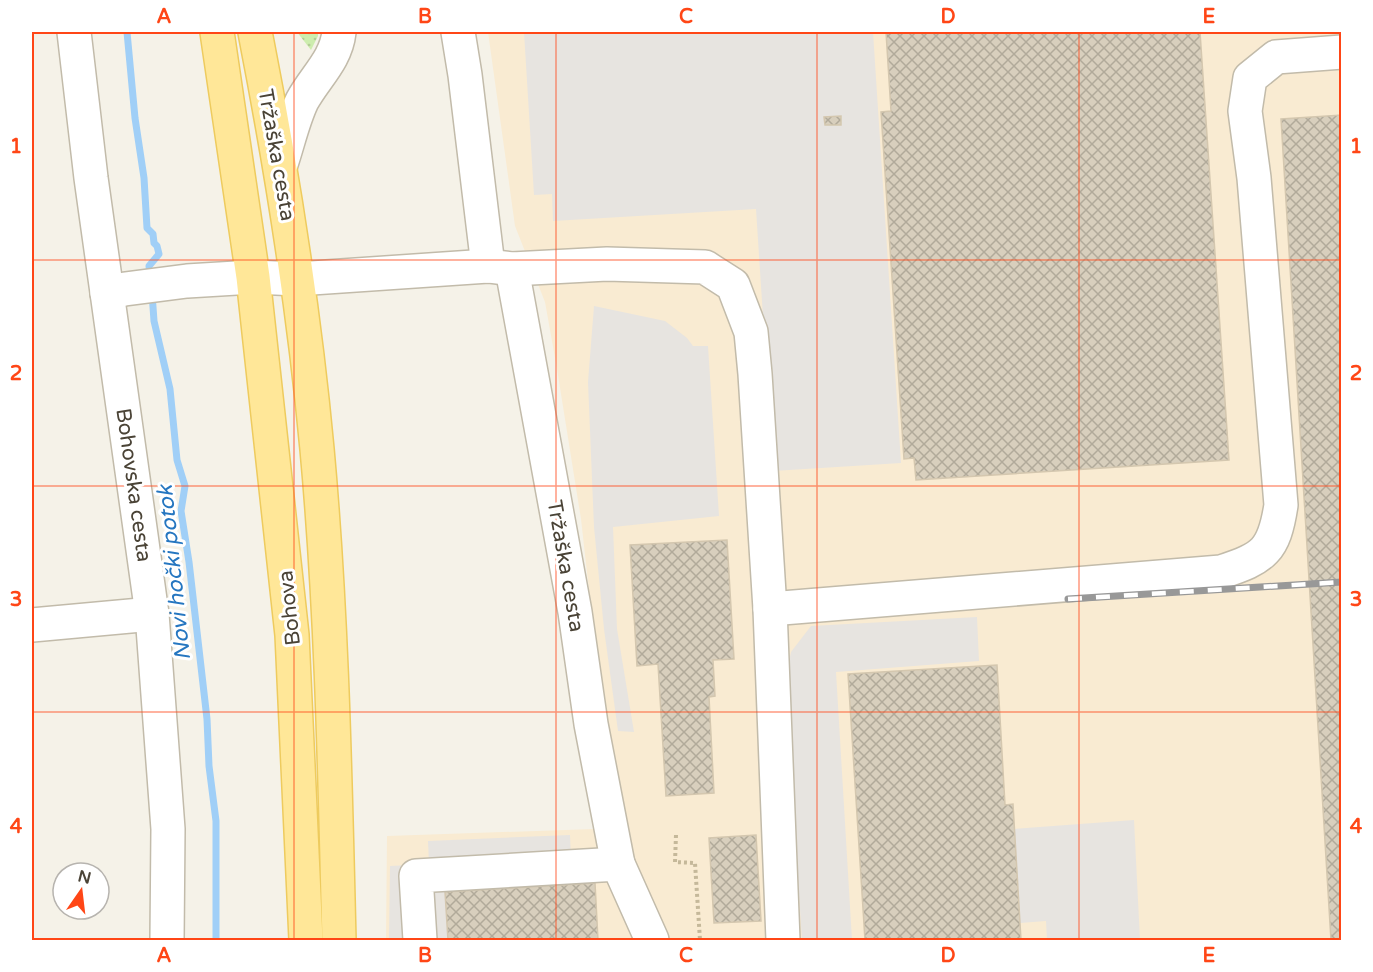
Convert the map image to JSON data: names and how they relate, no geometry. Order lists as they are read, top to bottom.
{
  "streets": {
    "main road": ["Tržaška cesta", "Bohova"],
    "street": ["Bohovska cesta"]
  },
  "crossings": [
    ["Tržaška cesta", "Bohova"]
  ],
  "water": ["Novi hočki potok"],
  "north": "top",
  "grid": {
    "columns": [
      "A",
      "B",
      "C",
      "D",
      "E"
    ],
    "rows": [
      "1",
      "2",
      "3",
      "4"
    ]
  }
}
